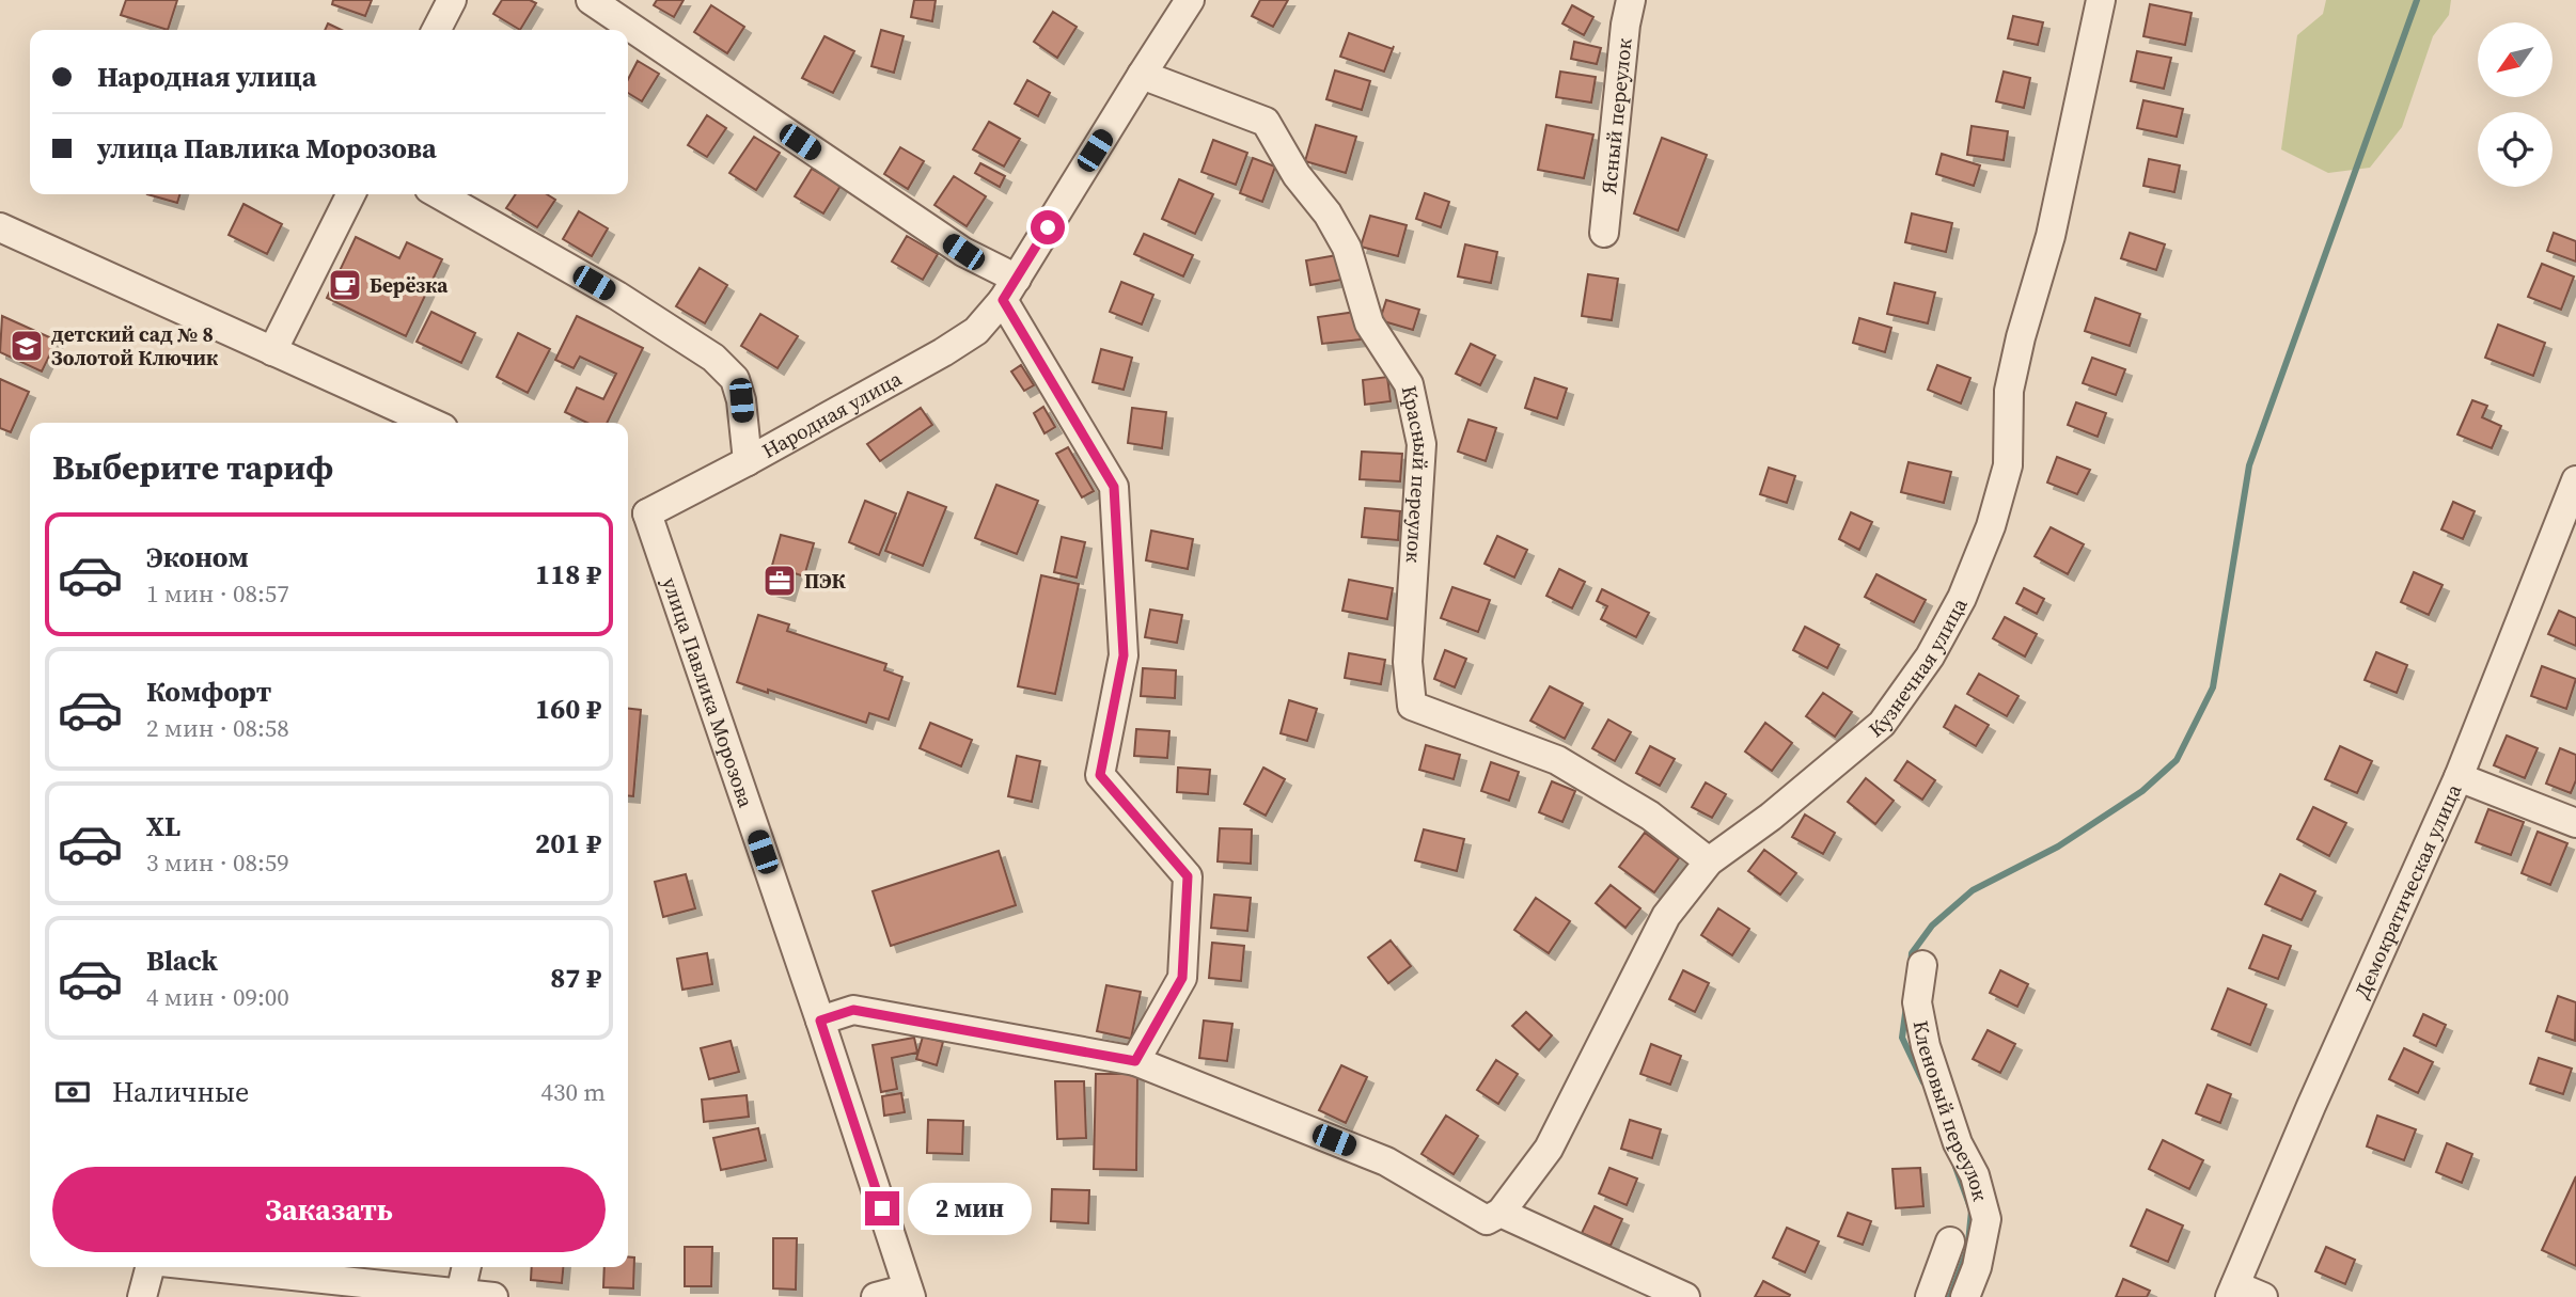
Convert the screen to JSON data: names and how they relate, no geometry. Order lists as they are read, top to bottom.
{
  "streets": {
    "street": [
      "Ясный переулок",
      "Народная улица",
      "Красный переулок",
      "Кузнечная улица",
      "улица Павлика Морозова",
      "Демократическая улица",
      "Кленовый переулок"
    ]
  },
  "crossings": [
    ["Народная улица", "Красный переулок"],
    ["Народная улица", "улица Павлика Морозова"],
    ["Красный переулок", "Кузнечная улица"]
  ],
  "places": {
    "cafe": ["Берёзка"],
    "school or university": ["детский сад № 8 Золотой Ключик"],
    "office": ["ПЭК"]
  },
  "north": "bottom left",
  "page": {
    "banner": ["Народная улица", "улица Павлика Морозова"],
    "heading": "Выберите тариф",
    "list": [
      {
        "name": "Эконом",
        "note": "1 мин · 08:57",
        "value": "118 ₽"
      },
      {
        "name": "Комфорт",
        "note": "2 мин · 08:58",
        "value": "160 ₽"
      },
      {
        "name": "XL",
        "note": "3 мин · 08:59",
        "value": "201 ₽"
      },
      {
        "name": "Black",
        "note": "4 мин · 09:00",
        "value": "87 ₽"
      }
    ],
    "pay": ["Наличные", "430 m"],
    "buttons": "Заказать",
    "bubble": "2 мин"
  }
}
